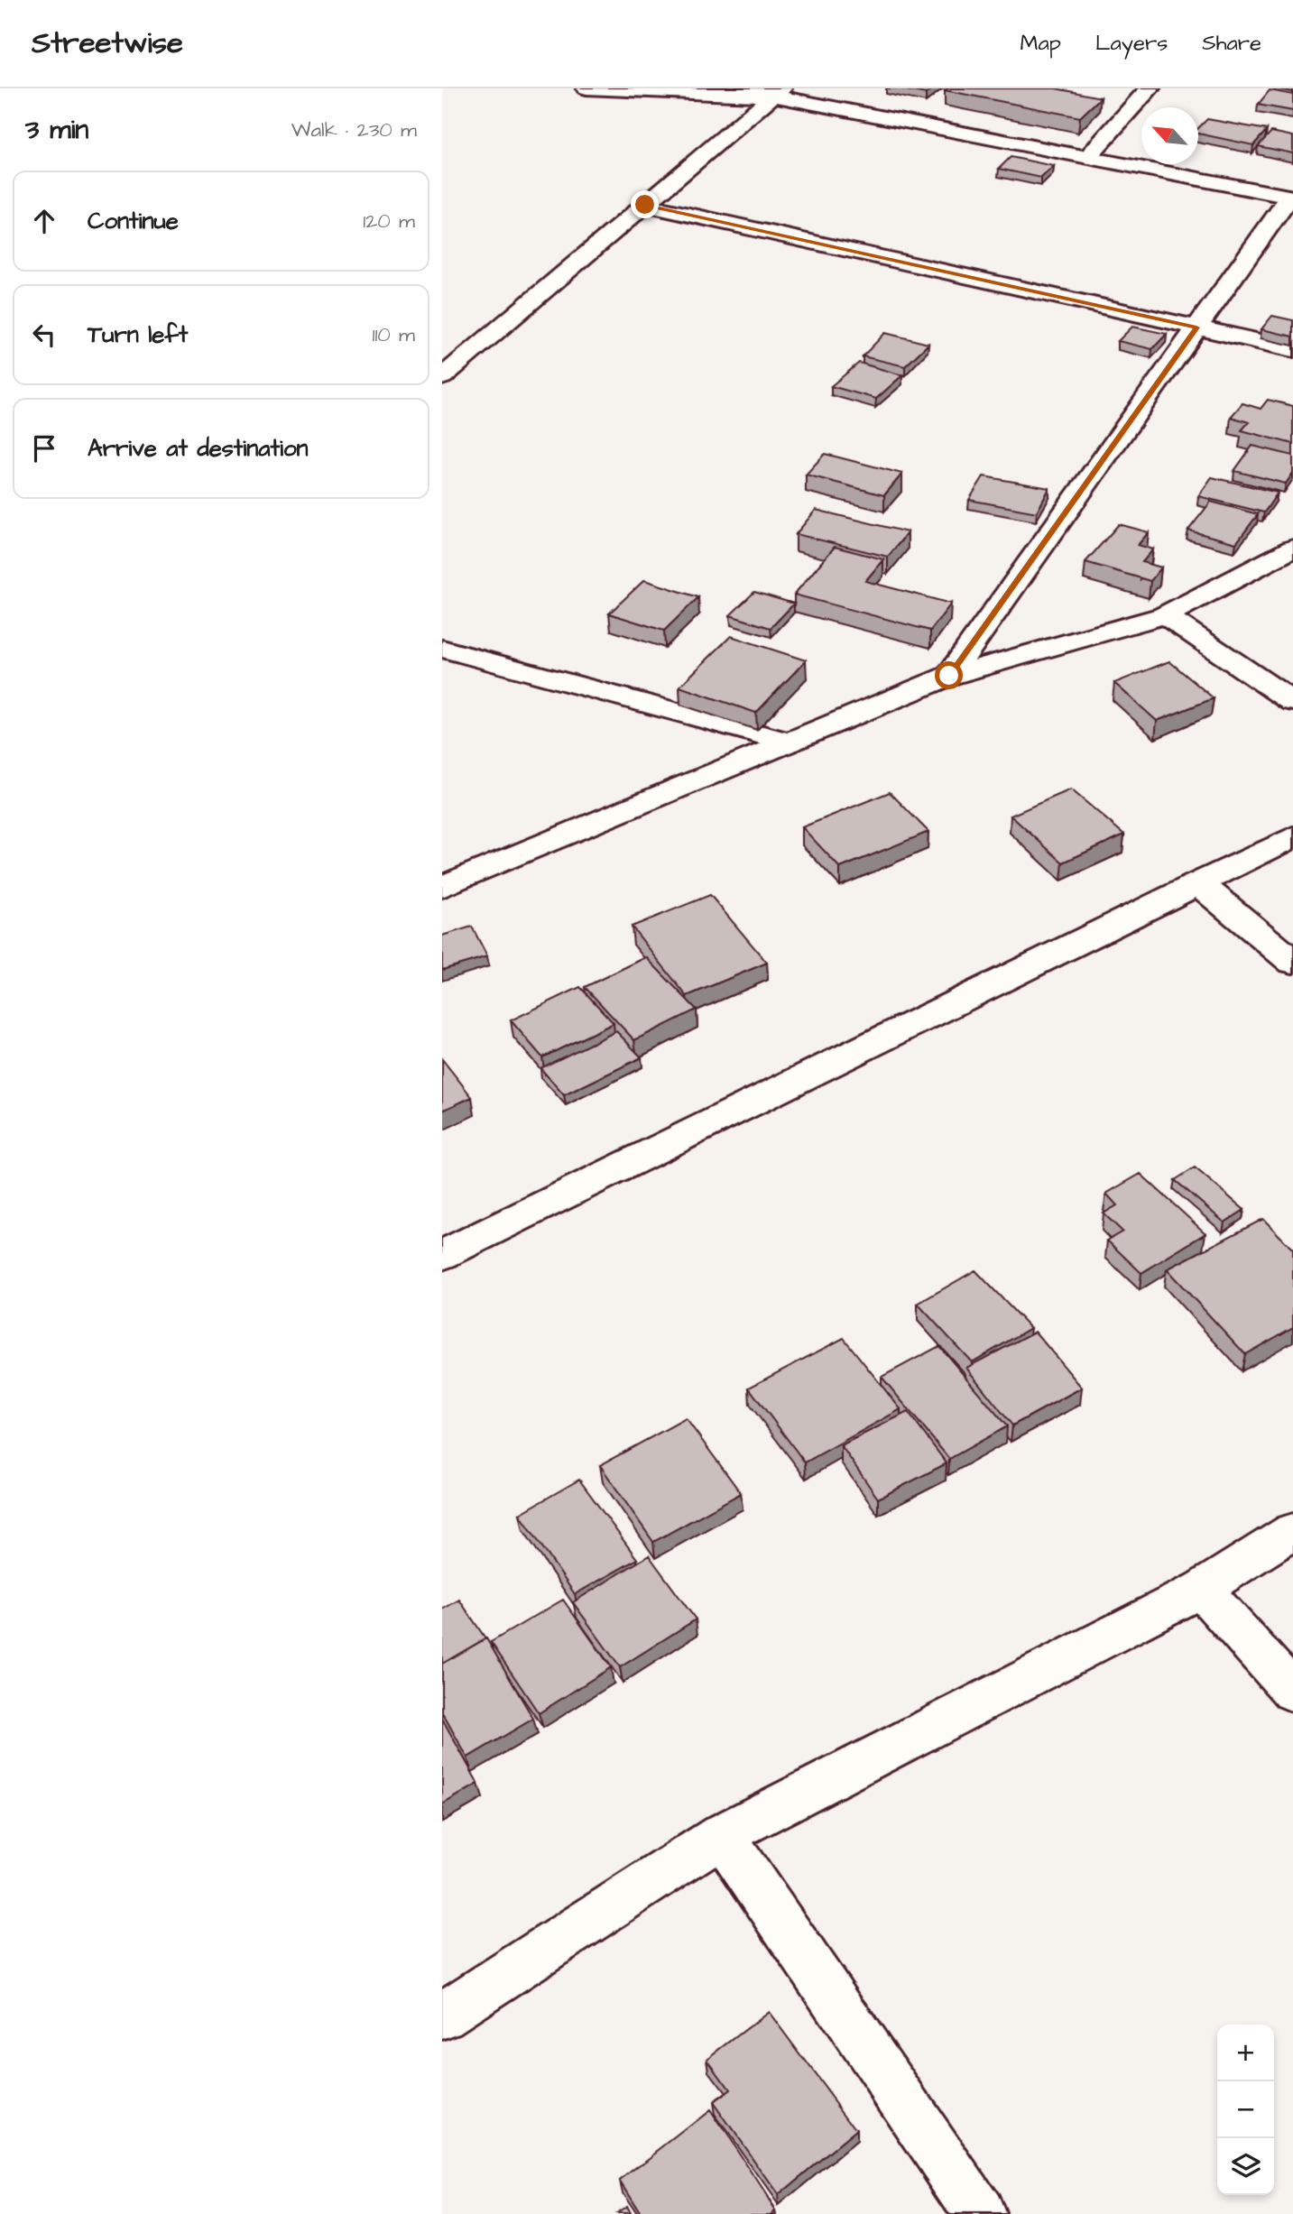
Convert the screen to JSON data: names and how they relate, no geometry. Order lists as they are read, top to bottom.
{
  "north": "top left",
  "page": {
    "header": "Streetwise",
    "nav": ["Map", "Layers", "Share"],
    "heading": ["3 min", "Walk · 230 m"],
    "list": [
      ["Continue", "120 m"],
      ["Turn left", "110 m"],
      "Arrive at destination"
    ],
    "map_buttons": ["+", "−"]
  }
}
